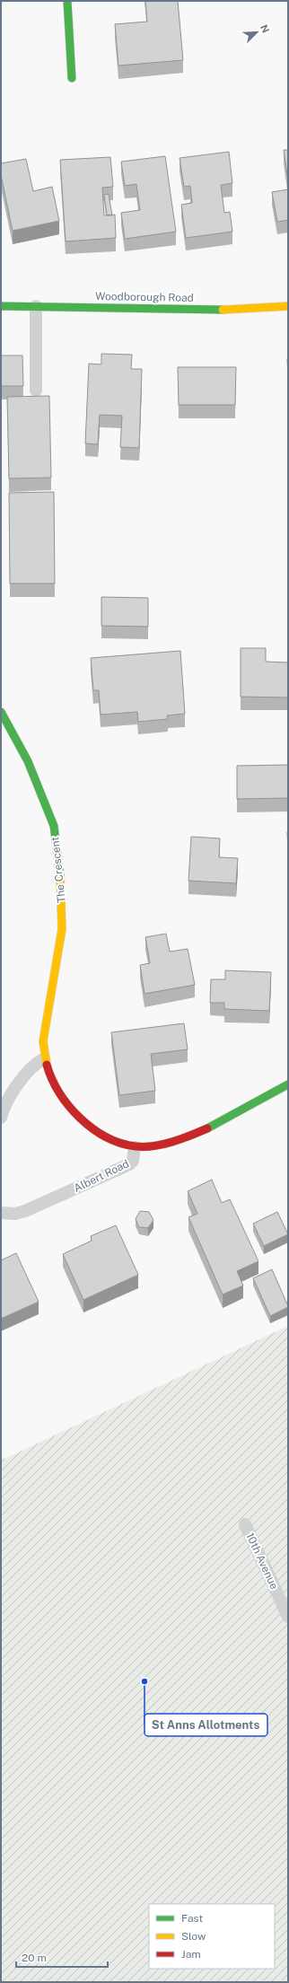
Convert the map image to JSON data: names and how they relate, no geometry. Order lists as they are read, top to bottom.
{
  "streets": {
    "street": ["Woodborough Road", "The Crescent", "Albert Road"],
    "lane": ["10th Avenue"]
  },
  "crossings": [
    ["The Crescent", "Albert Road"]
  ],
  "places": ["St Anns Allotments"],
  "legend": ["Fast", "Slow", "Jam"],
  "scale_bar": "20 m",
  "north": "top right"
}
